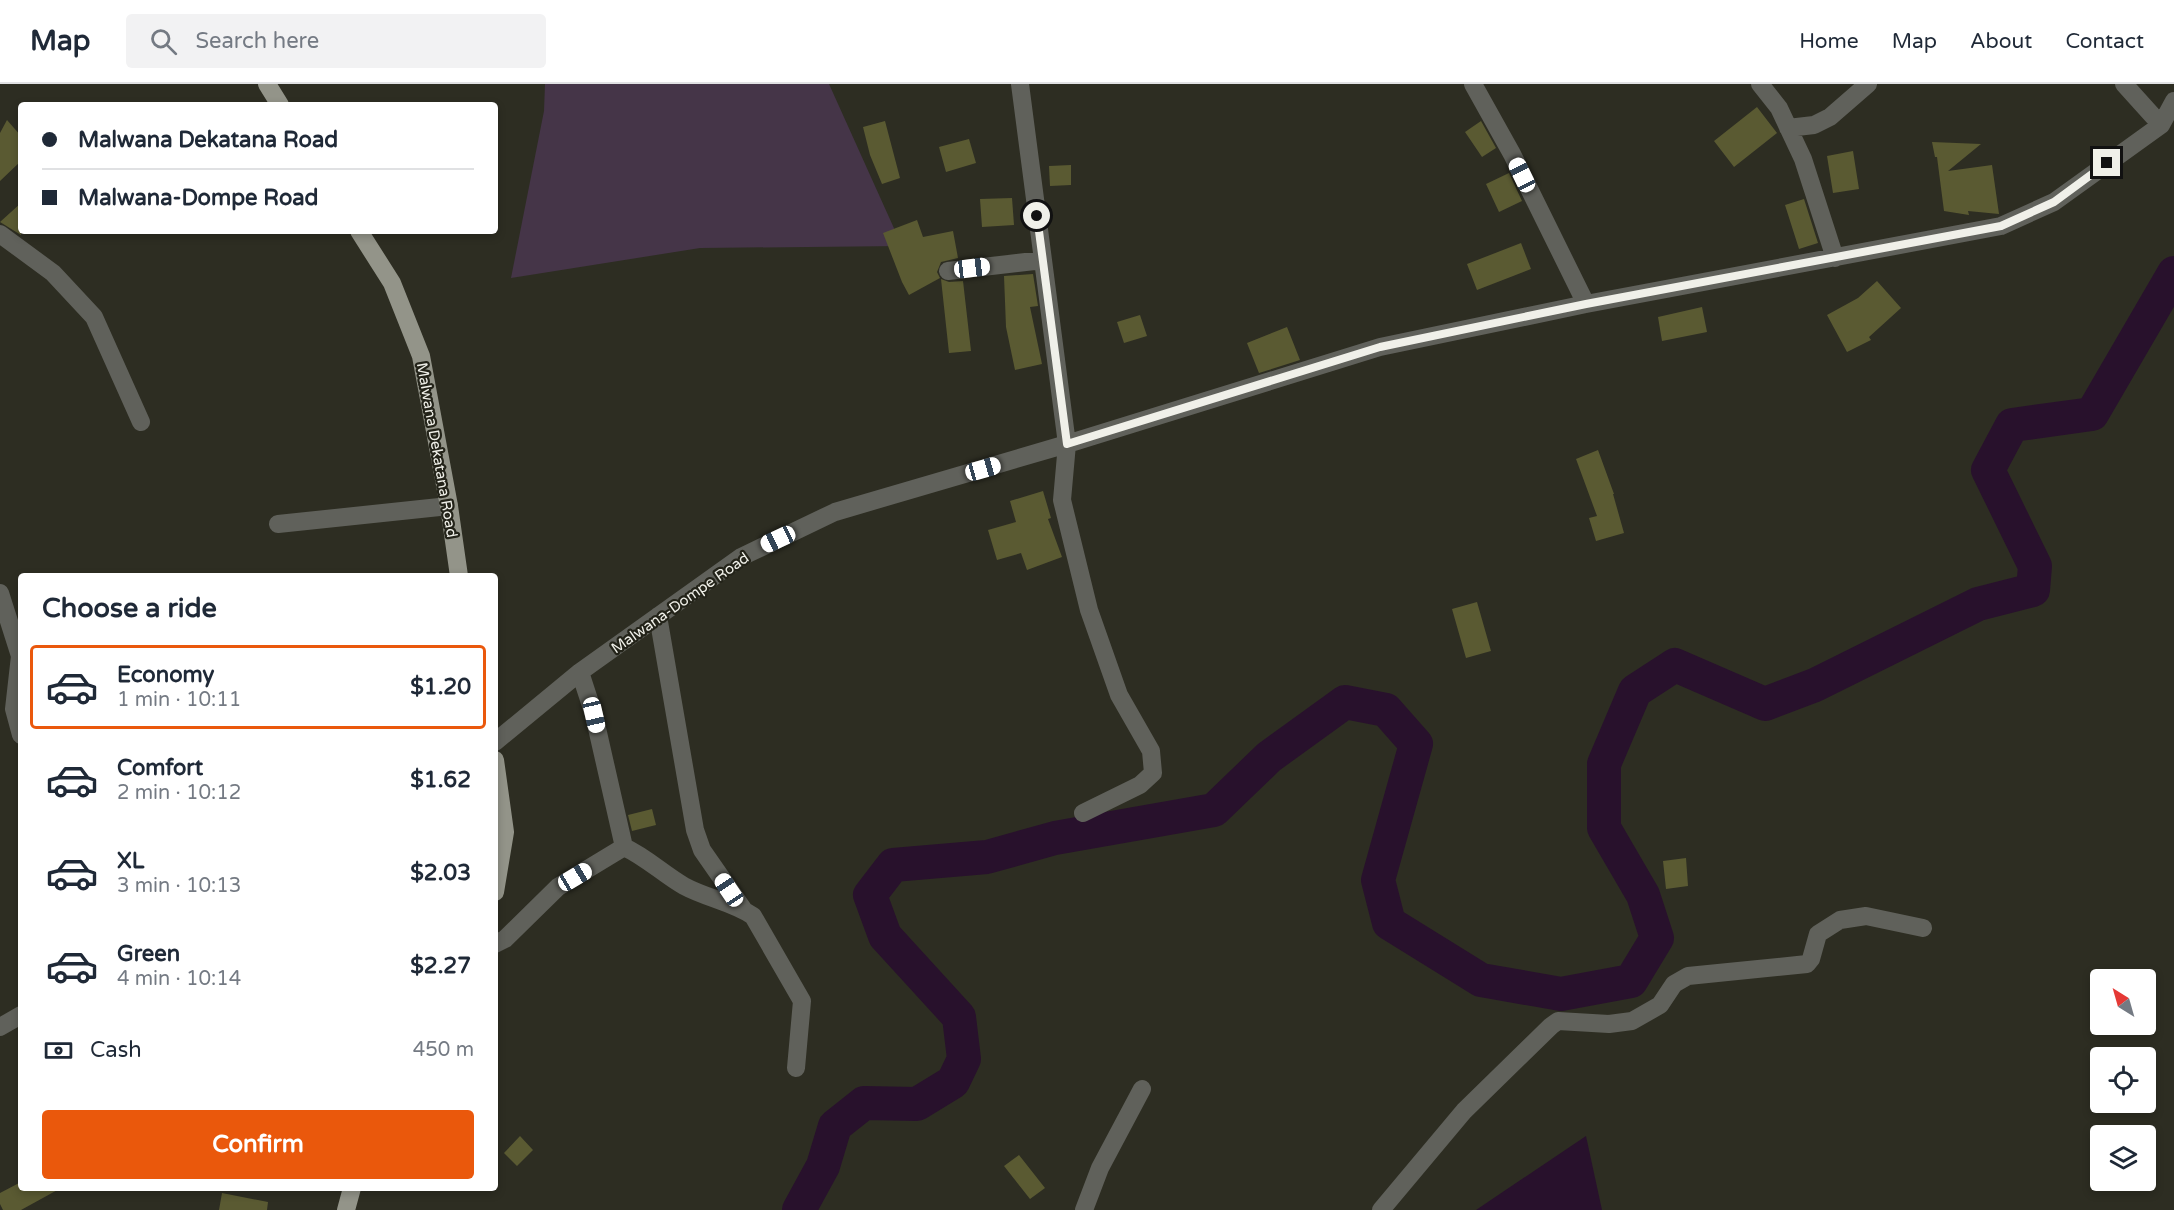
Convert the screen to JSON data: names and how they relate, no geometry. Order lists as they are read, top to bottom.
{
  "streets": {
    "main road": ["Malwana Dekatana Road"],
    "street": ["Malwana-Dompe Road"]
  },
  "north": "top left",
  "page": {
    "header": "Map",
    "search": "Search here",
    "nav": [
      "Home",
      "Map",
      "About",
      "Contact"
    ],
    "banner": ["Malwana Dekatana Road", "Malwana-Dompe Road"],
    "heading": "Choose a ride",
    "list": [
      {
        "name": "Economy",
        "note": "1 min · 10:11",
        "value": "$1.20"
      },
      {
        "name": "Comfort",
        "note": "2 min · 10:12",
        "value": "$1.62"
      },
      {
        "name": "XL",
        "note": "3 min · 10:13",
        "value": "$2.03"
      },
      {
        "name": "Green",
        "note": "4 min · 10:14",
        "value": "$2.27"
      }
    ],
    "pay": ["Cash", "450 m"],
    "buttons": "Confirm"
  }
}
